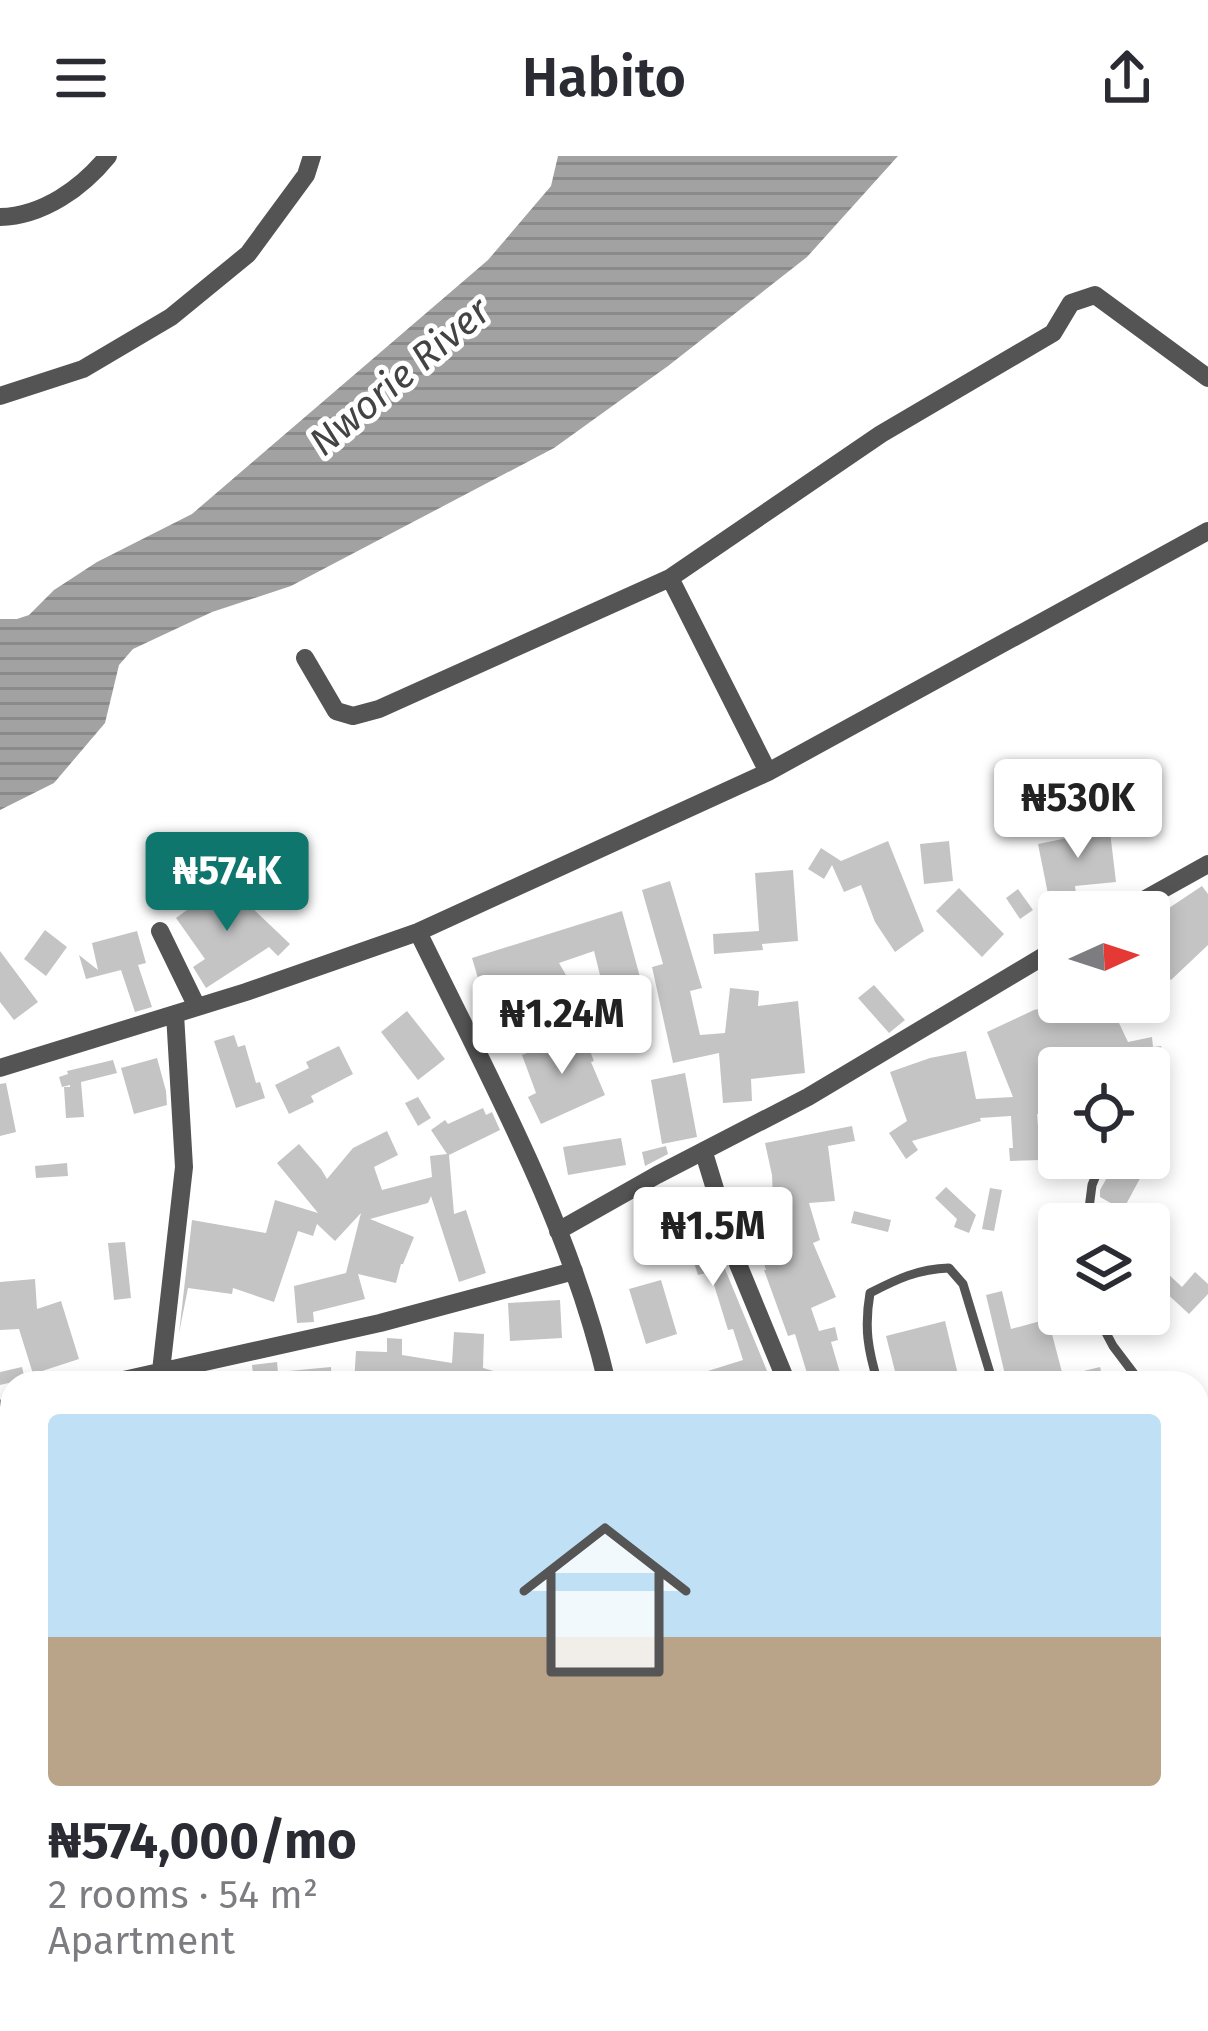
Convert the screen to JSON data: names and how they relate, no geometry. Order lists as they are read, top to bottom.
{
  "water": ["Nworie River"],
  "north": "right",
  "page": {
    "header": "Habito",
    "price": [
      "₦530K",
      "₦574K",
      "₦1.24M",
      "₦1.5M"
    ],
    "list": [
      {
        "name": "₦574,000/mo",
        "note": "2 rooms · 54 m² · Apartment"
      }
    ]
  }
}
